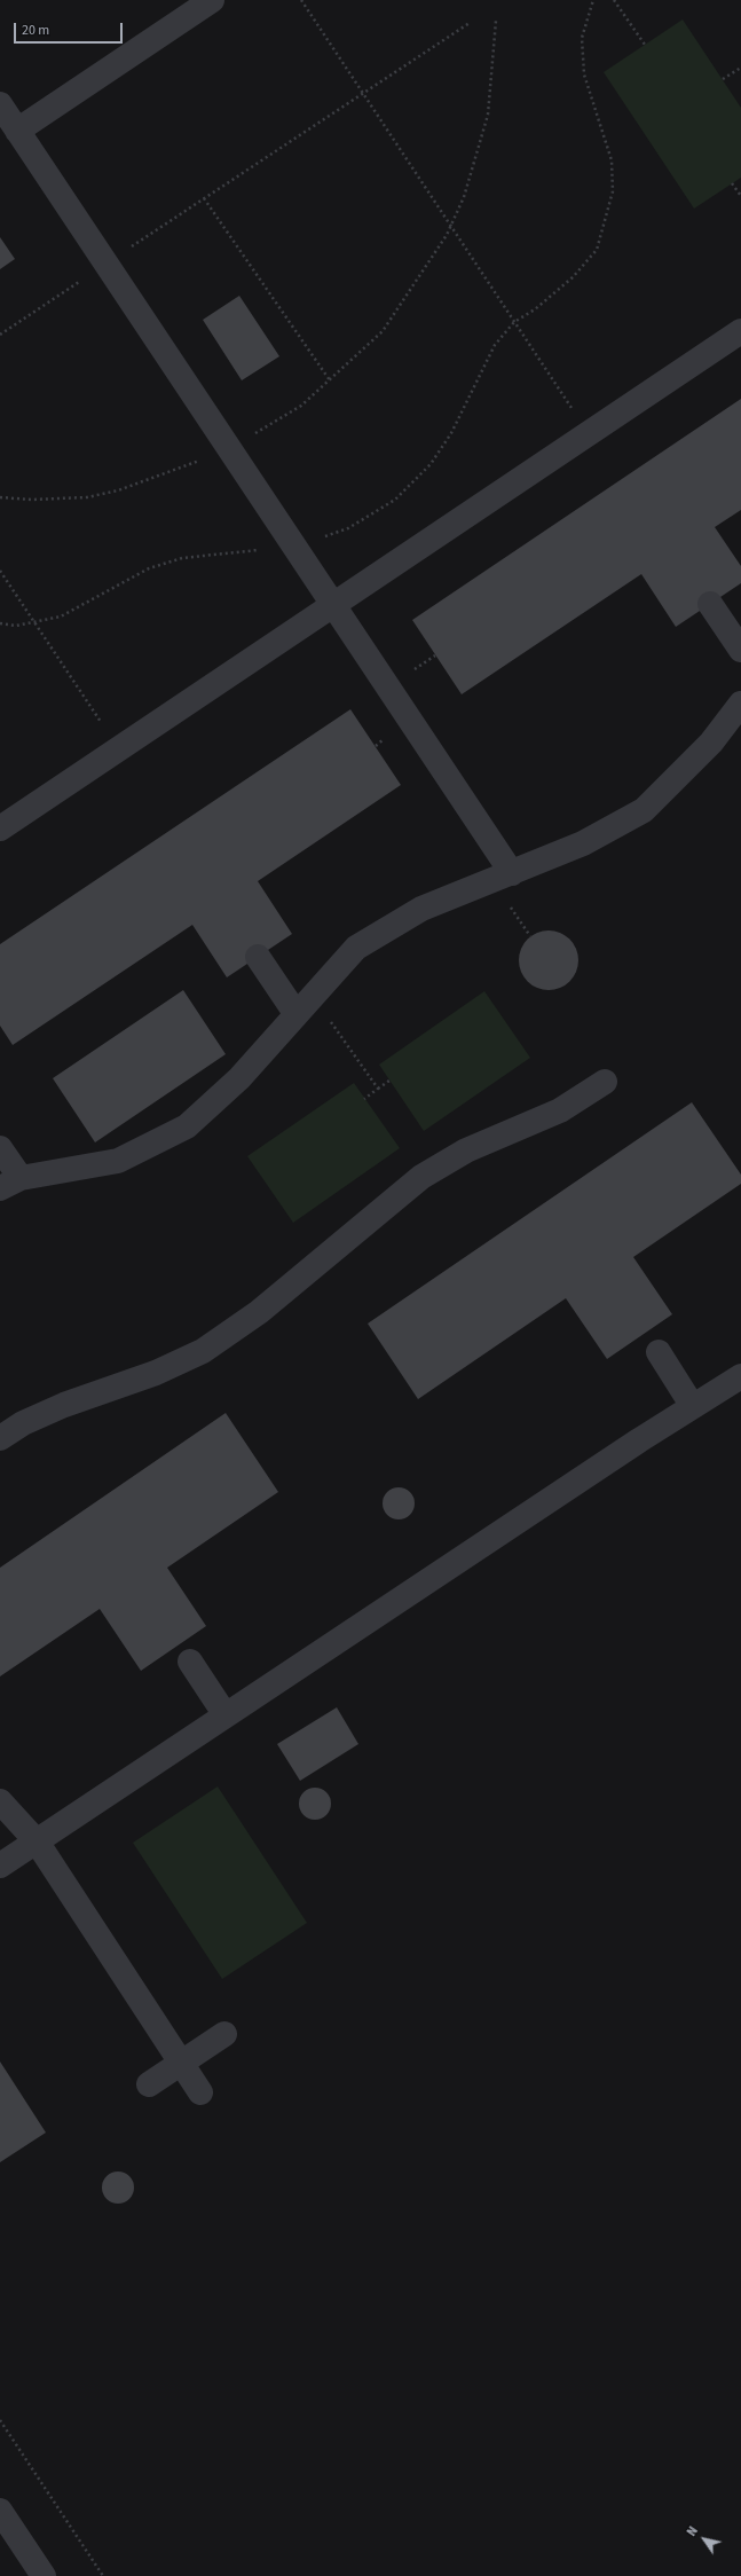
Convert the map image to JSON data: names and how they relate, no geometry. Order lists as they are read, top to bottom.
{
  "scale_bar": "20 m",
  "north": "top left"
}
